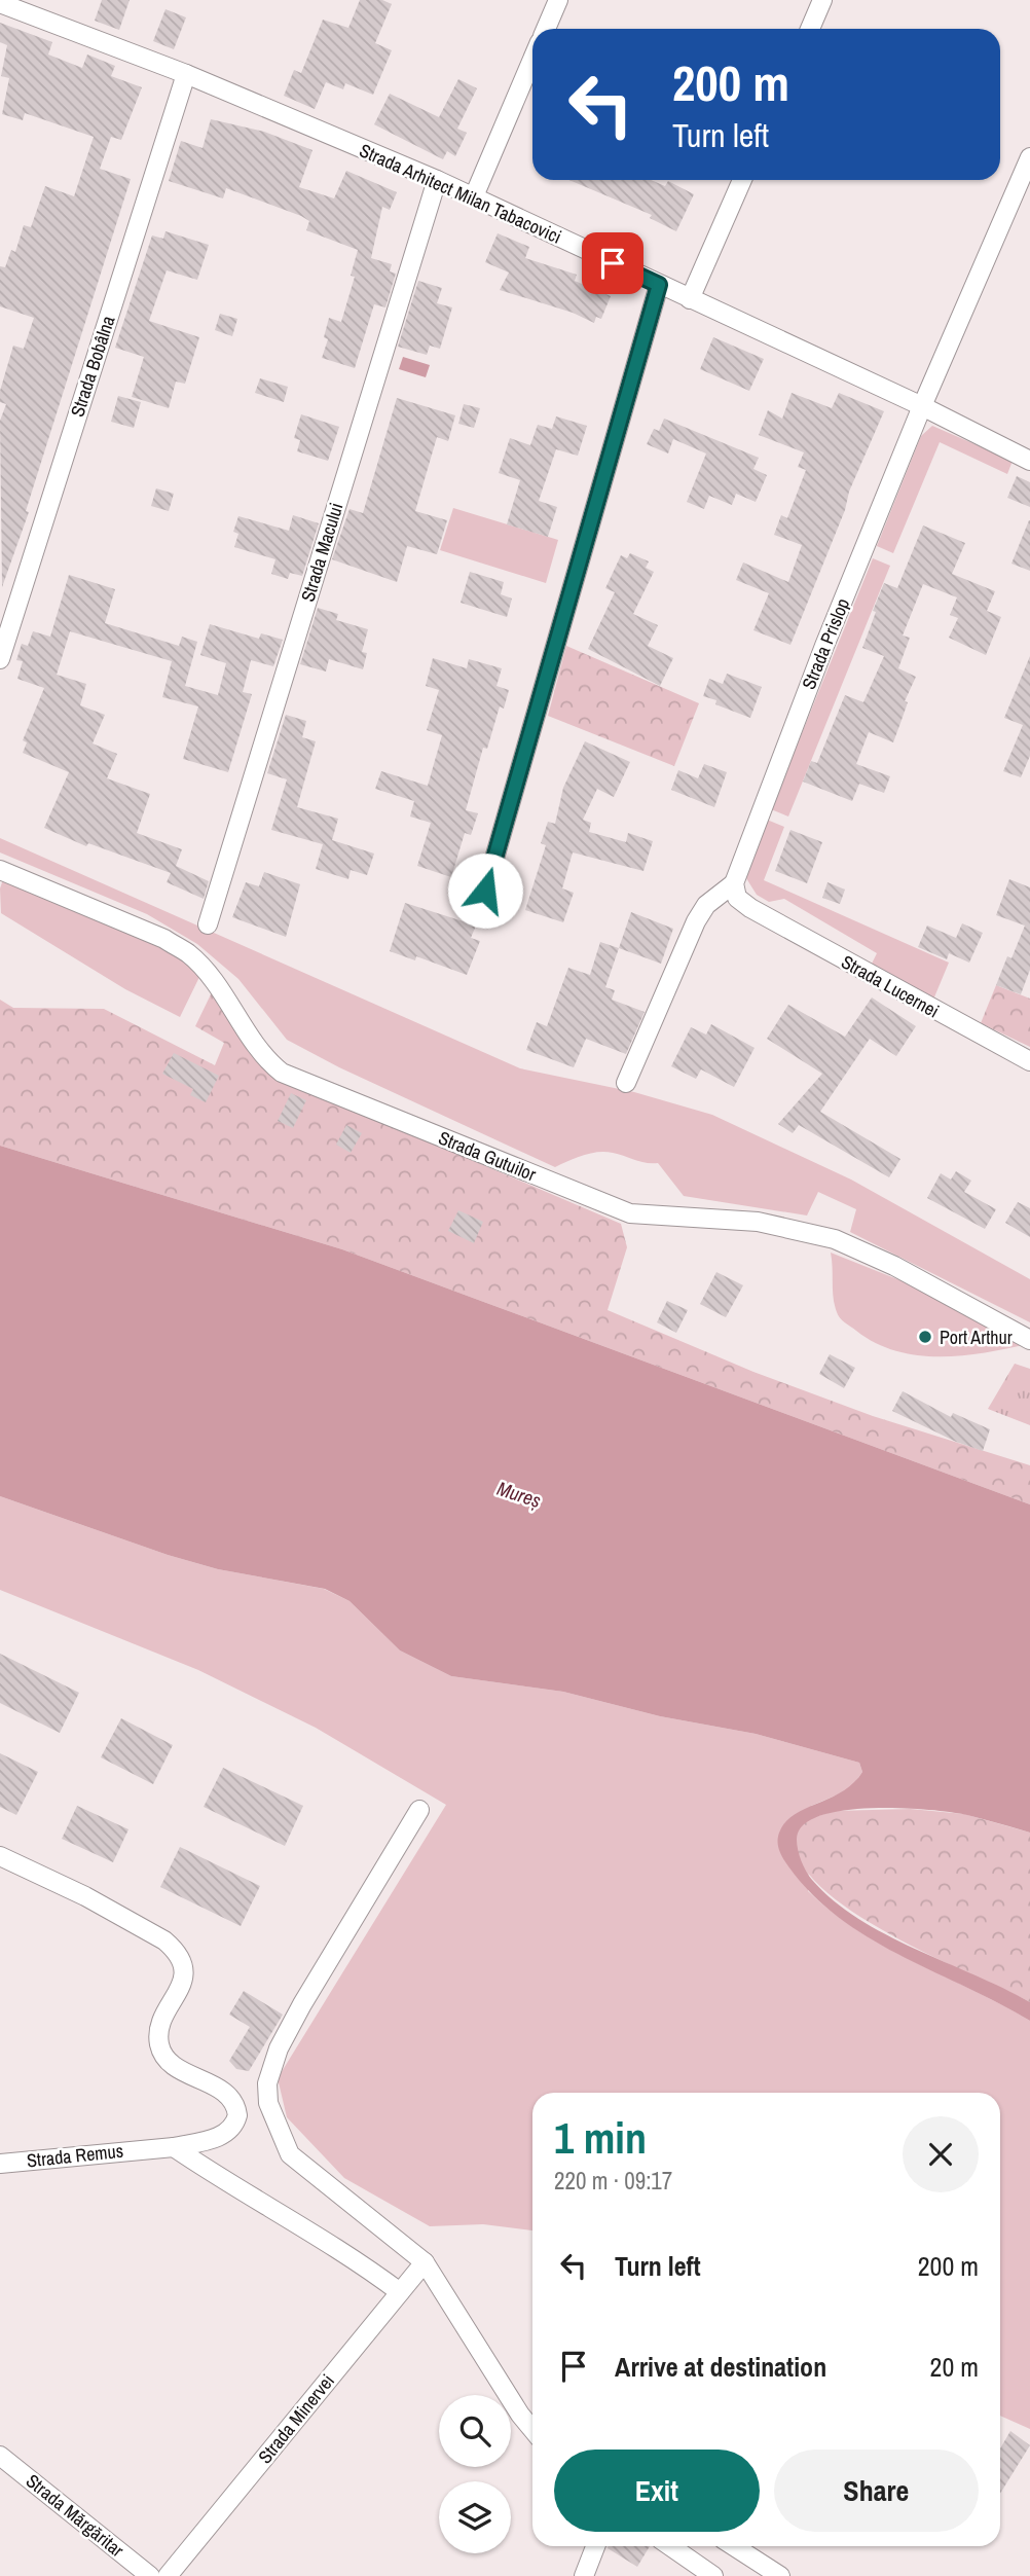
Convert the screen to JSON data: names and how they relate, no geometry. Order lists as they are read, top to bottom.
{
  "streets": {
    "street": [
      "Strada Arhitect Milan Tabacovici",
      "Strada Bobâlna",
      "Strada Macului",
      "Strada Prislop",
      "Strada Lucernei",
      "Strada Gutuilor",
      "Strada Remus",
      "Strada Minervei",
      "Strada Mărgăritar"
    ]
  },
  "crossings": [
    ["Strada Arhitect Milan Tabacovici", "Strada Bobâlna"],
    ["Strada Arhitect Milan Tabacovici", "Strada Macului"],
    ["Strada Arhitect Milan Tabacovici", "Strada Prislop"],
    ["Strada Prislop", "Strada Lucernei"]
  ],
  "water": ["Mureș"],
  "places": ["Port Arthur"],
  "page": {
    "turn": ["200 m", "Turn left"],
    "heading": ["1 min", "220 m · 09:17"],
    "list": [
      {
        "name": "Turn left",
        "value": "200 m"
      },
      {
        "name": "Arrive at destination",
        "value": "20 m"
      }
    ],
    "buttons": ["Exit", "Share"]
  }
}
